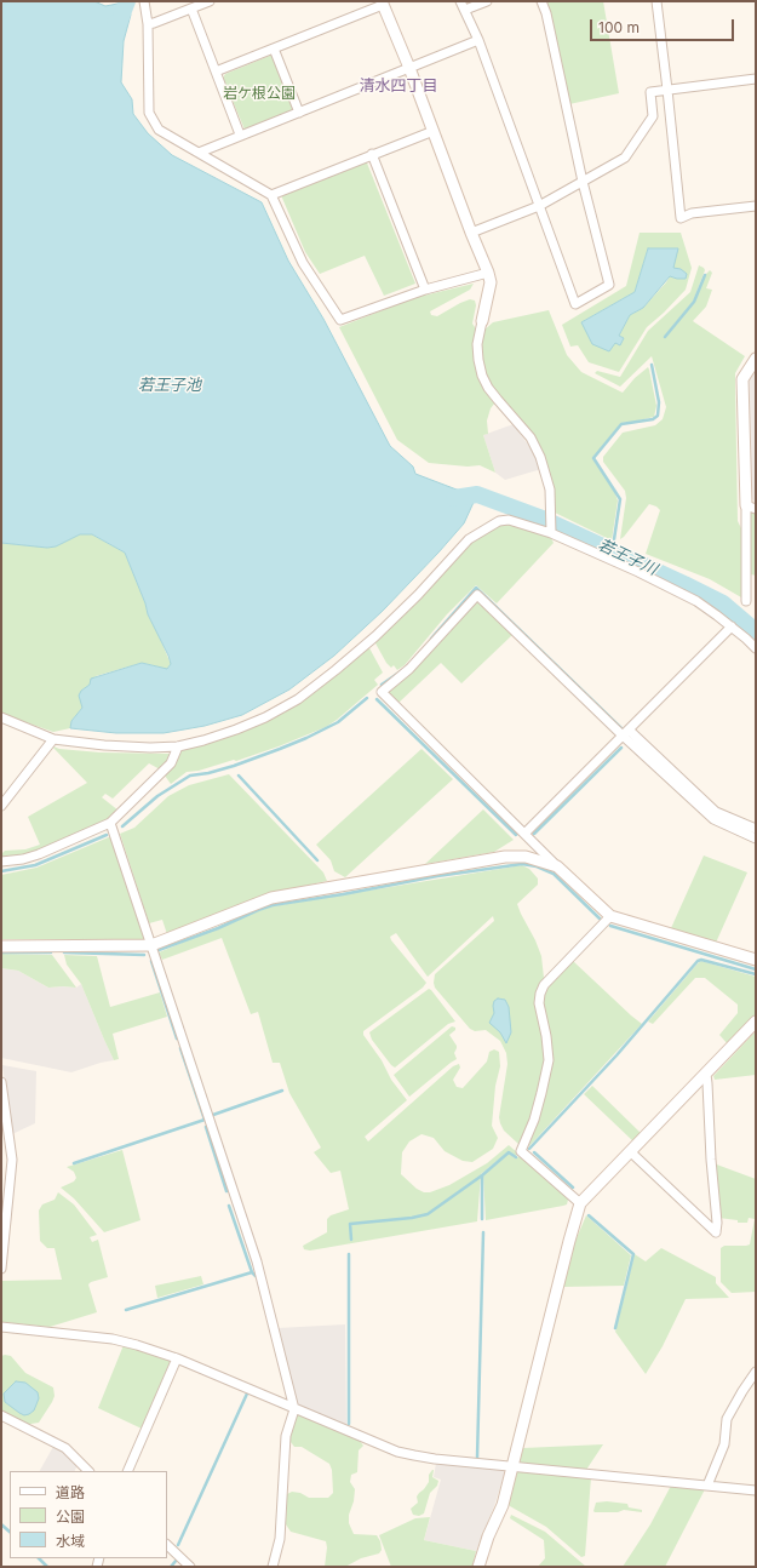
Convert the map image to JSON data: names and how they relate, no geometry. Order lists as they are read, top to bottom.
{
  "districts": ["清水四丁目"],
  "water": ["若王子池", "若王子川"],
  "parks": ["岩ケ根公園"],
  "legend": ["道路", "公園", "水域"],
  "scale_bar": "100 m"
}
